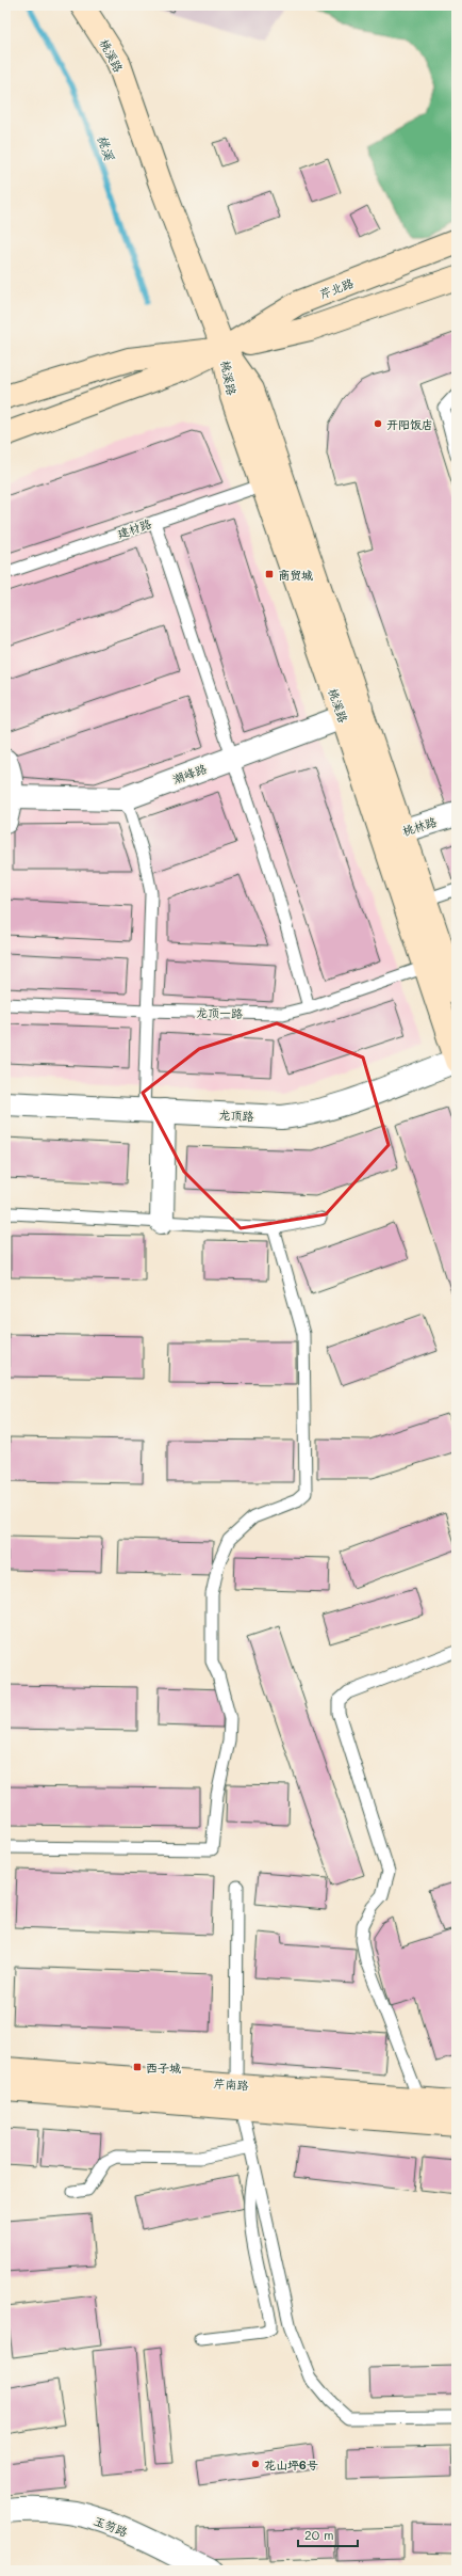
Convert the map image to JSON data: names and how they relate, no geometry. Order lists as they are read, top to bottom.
{
  "streets": {
    "main road": ["桃溪路", "芹北路", "芹南路"],
    "street": [
      "潮峰路",
      "桃林路",
      "龙顶路",
      "玉笏路"
    ],
    "lane": ["建材路", "龙顶一路"]
  },
  "crossings": [
    ["桃溪路", "芹北路"],
    ["桃溪路", "建材路"],
    ["桃溪路", "潮峰路"],
    ["桃溪路", "桃林路"],
    ["桃溪路", "龙顶一路"],
    ["桃溪路", "龙顶路"]
  ],
  "water": ["桃溪"],
  "places": {
    "other": ["开阳饭店", "花山坪6号"],
    "transit": ["商贸城", "西子城"]
  },
  "scale_bar": "20 m"
}
